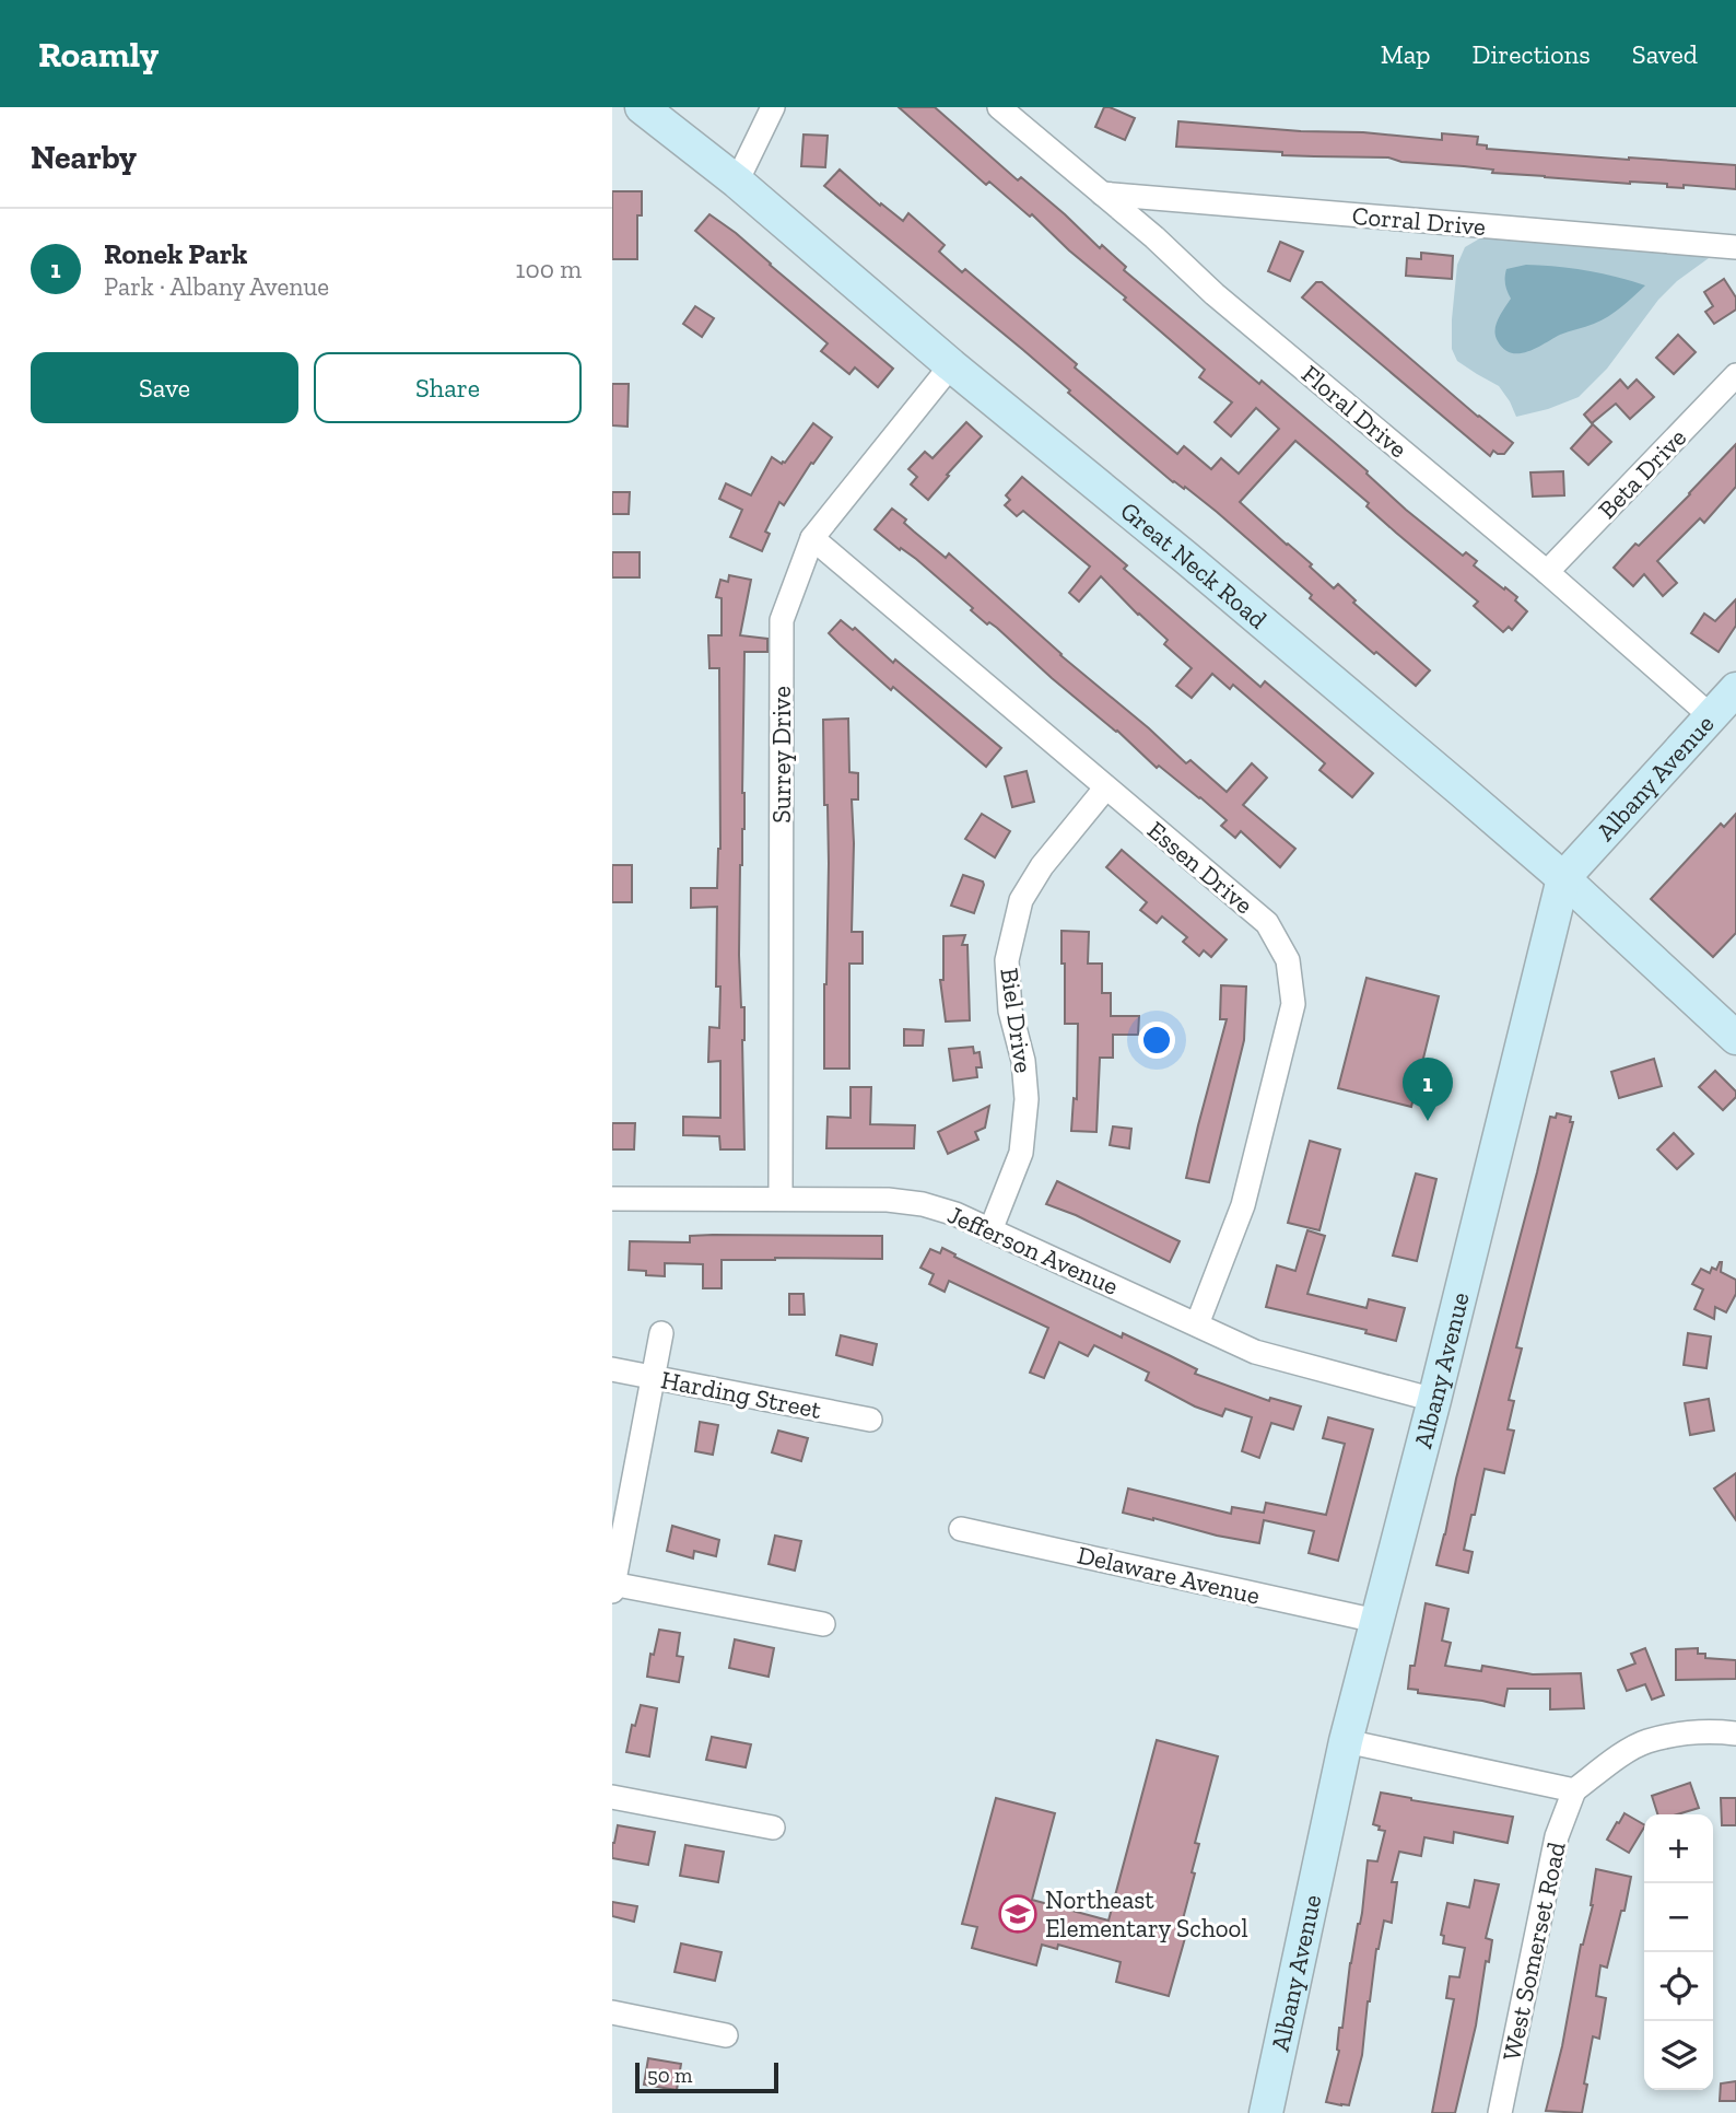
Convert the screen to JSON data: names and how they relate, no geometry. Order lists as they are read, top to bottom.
{
  "streets": {
    "street": [
      "Corral Drive",
      "Floral Drive",
      "Beta Drive",
      "Great Neck Road",
      "Surrey Drive",
      "Albany Avenue",
      "Essen Drive",
      "Biel Drive",
      "Jefferson Avenue",
      "Harding Street",
      "Delaware Avenue",
      "West Somerset Road"
    ]
  },
  "crossings": [
    ["Corral Drive", "Floral Drive"],
    ["Floral Drive", "Beta Drive"],
    ["Floral Drive", "Albany Avenue"],
    ["Great Neck Road", "Surrey Drive"],
    ["Great Neck Road", "Albany Avenue"],
    ["Surrey Drive", "Essen Drive"],
    ["Surrey Drive", "Jefferson Avenue"],
    ["Albany Avenue", "Jefferson Avenue"],
    ["Albany Avenue", "Delaware Avenue"],
    ["Essen Drive", "Biel Drive"],
    ["Essen Drive", "Jefferson Avenue"],
    ["Biel Drive", "Jefferson Avenue"]
  ],
  "places": {
    "school or university": ["Northeast Elementary School"]
  },
  "scale_bar": "50 m",
  "page": {
    "header": "Roamly",
    "nav": ["Map", "Directions", "Saved"],
    "heading": "Nearby",
    "list": [
      {
        "mark": "1",
        "name": "Ronek Park",
        "note": "Park · Albany Avenue",
        "value": "100 m"
      }
    ],
    "buttons": ["Save", "Share"],
    "pins": "1",
    "map_buttons": ["+", "−"],
    "scale": "50 m"
  }
}
